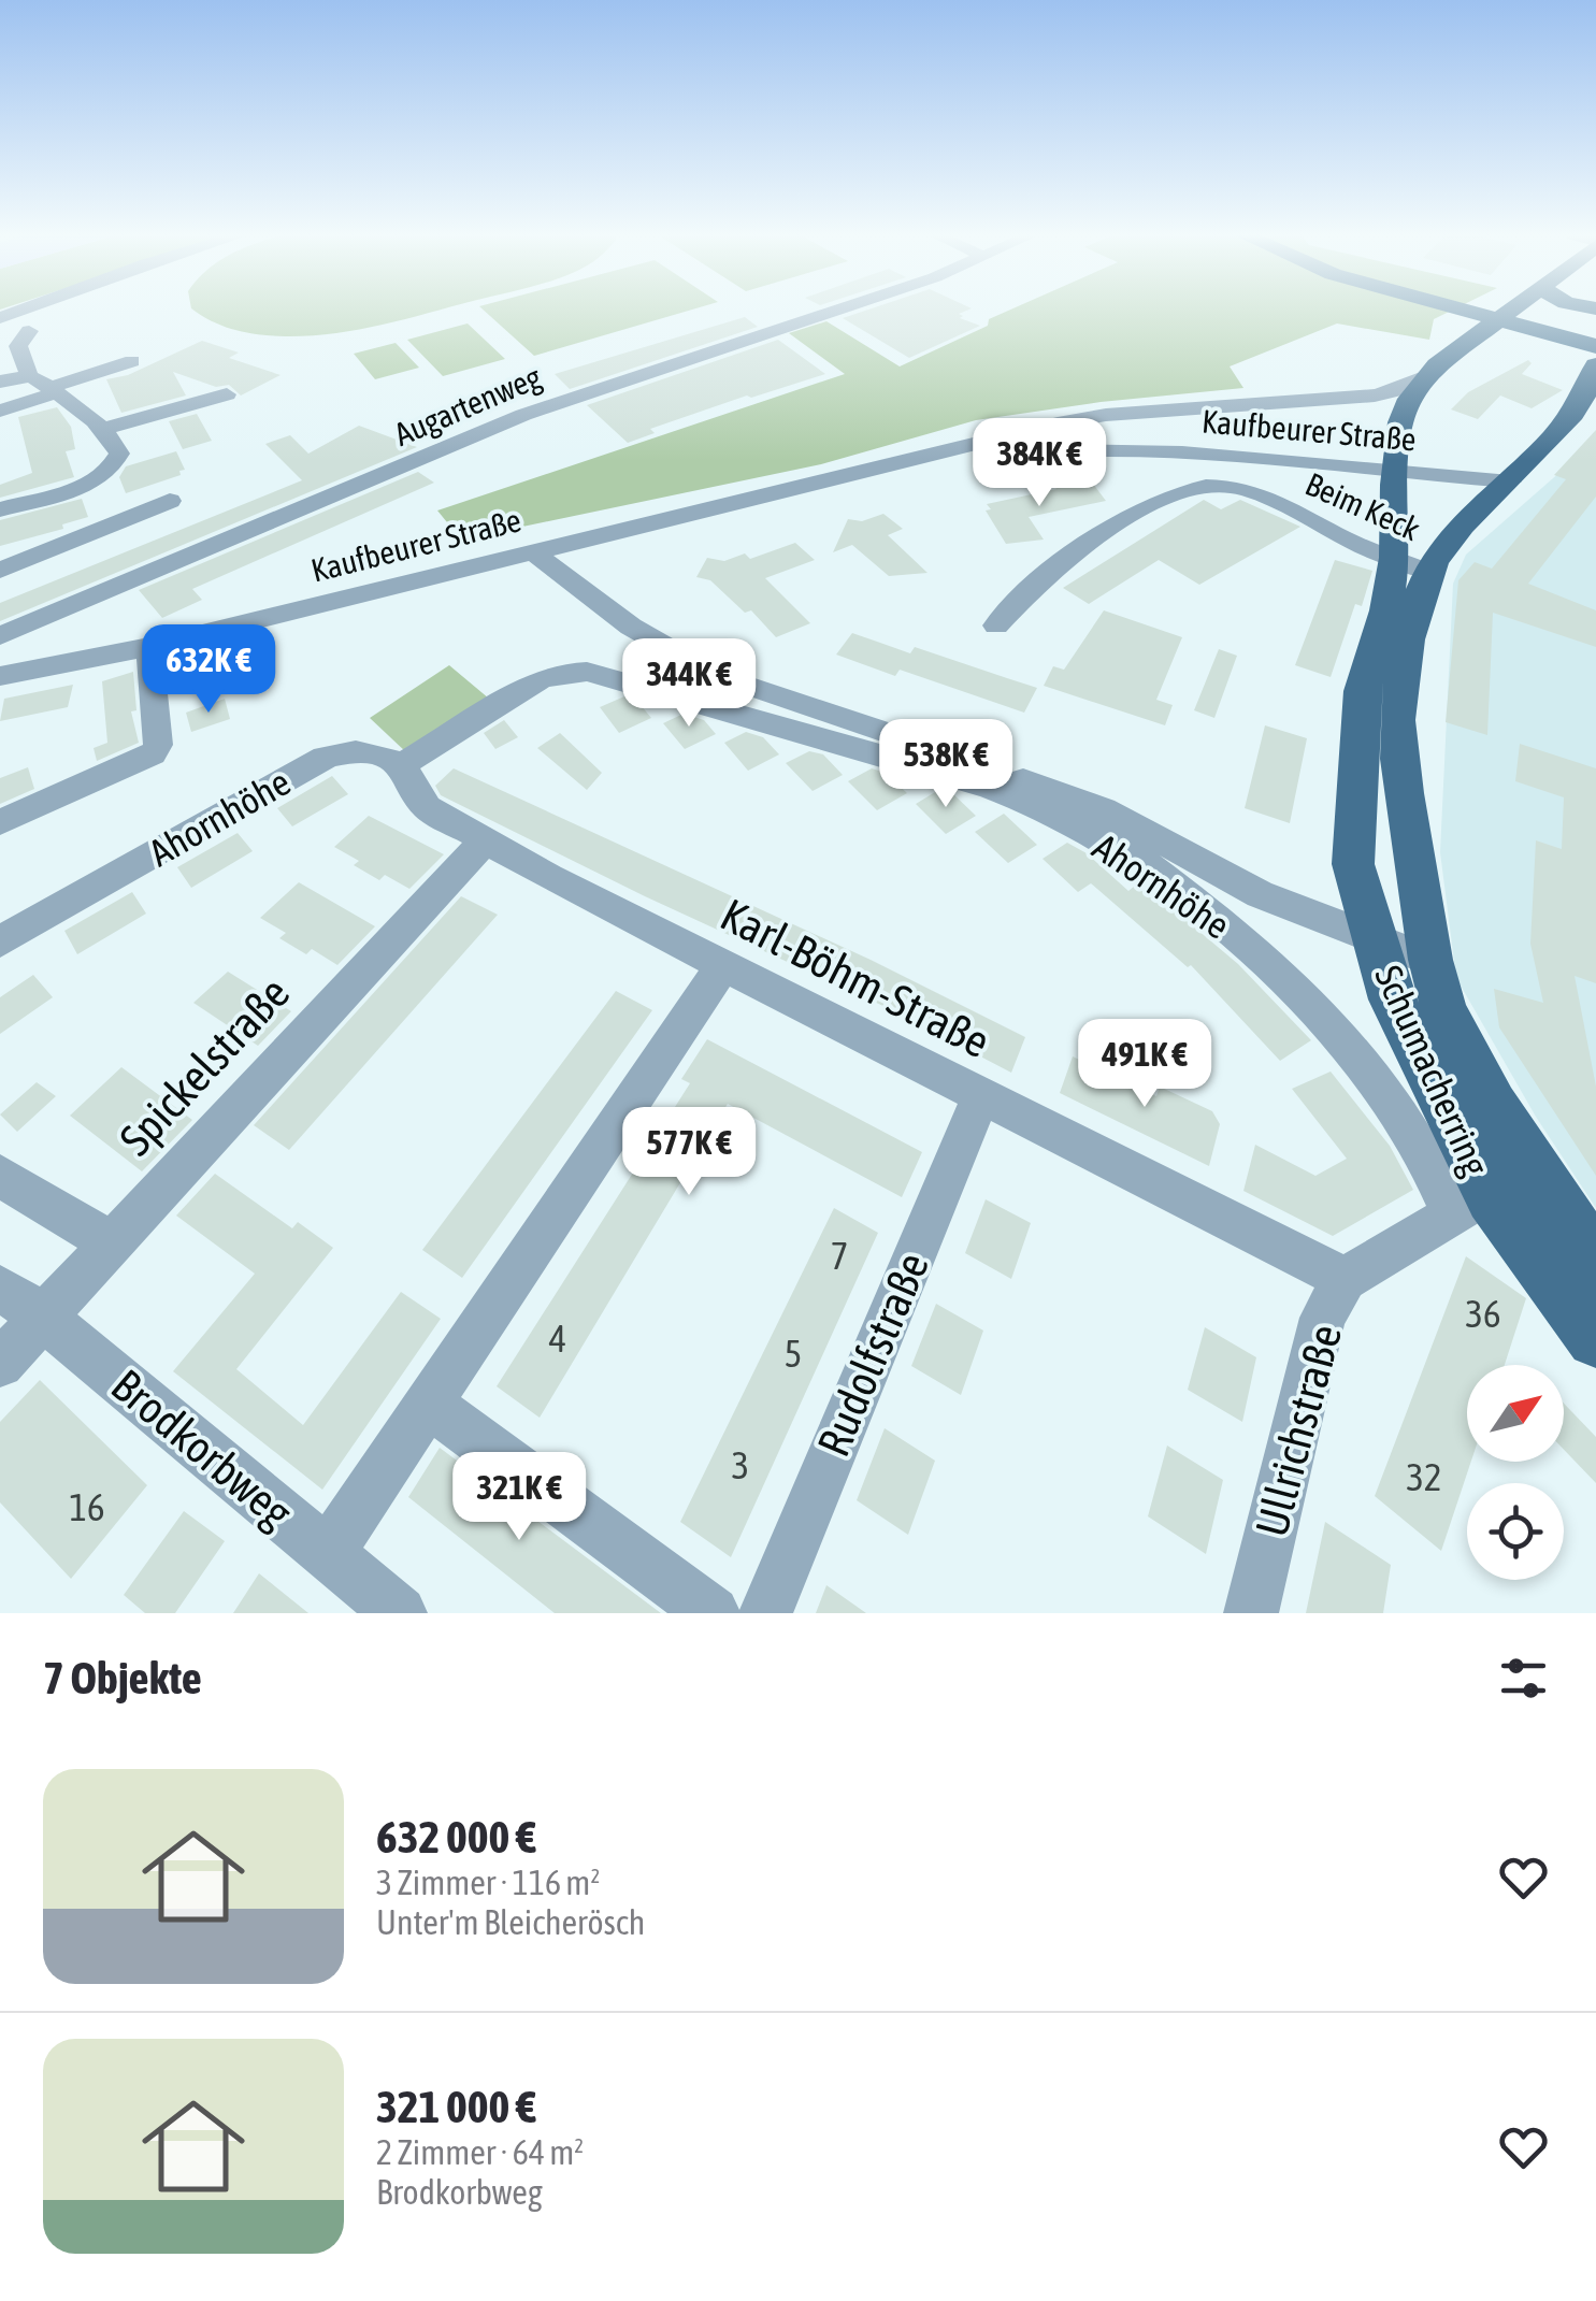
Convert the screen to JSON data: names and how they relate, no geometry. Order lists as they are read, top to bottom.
{
  "streets": {
    "main road": ["Schumacherring"],
    "street": [
      "Augartenweg",
      "Kaufbeurer Straße",
      "Beim Keck",
      "Ahornhöhe",
      "Karl-Böhm-Straße",
      "Spickelstraße",
      "Rudolfstraße",
      "Ullrichstraße",
      "Brodkorbweg"
    ]
  },
  "crossings": [
    ["Kaufbeurer Straße", "Schumacherring"],
    ["Beim Keck", "Schumacherring"],
    ["Ahornhöhe", "Karl-Böhm-Straße"],
    ["Ahornhöhe", "Schumacherring"],
    ["Ahornhöhe", "Ullrichstraße"],
    ["Karl-Böhm-Straße", "Spickelstraße"],
    ["Karl-Böhm-Straße", "Rudolfstraße"],
    ["Karl-Böhm-Straße", "Ullrichstraße"],
    ["Spickelstraße", "Brodkorbweg"],
    ["Schumacherring", "Ullrichstraße"]
  ],
  "house_numbers": [
    "7",
    "36",
    "4",
    "5",
    "3",
    "32",
    "16"
  ],
  "north": "top right",
  "page": {
    "price": [
      "384K €",
      "632K €",
      "344K €",
      "538K €",
      "491K €",
      "577K €",
      "321K €"
    ],
    "heading": "7 Objekte",
    "list": [
      {
        "name": "632 000 €",
        "note": "3 Zimmer · 116 m² · Unter'm Bleicherösch"
      },
      {
        "name": "321 000 €",
        "note": "2 Zimmer · 64 m² · Brodkorbweg"
      }
    ]
  }
}
